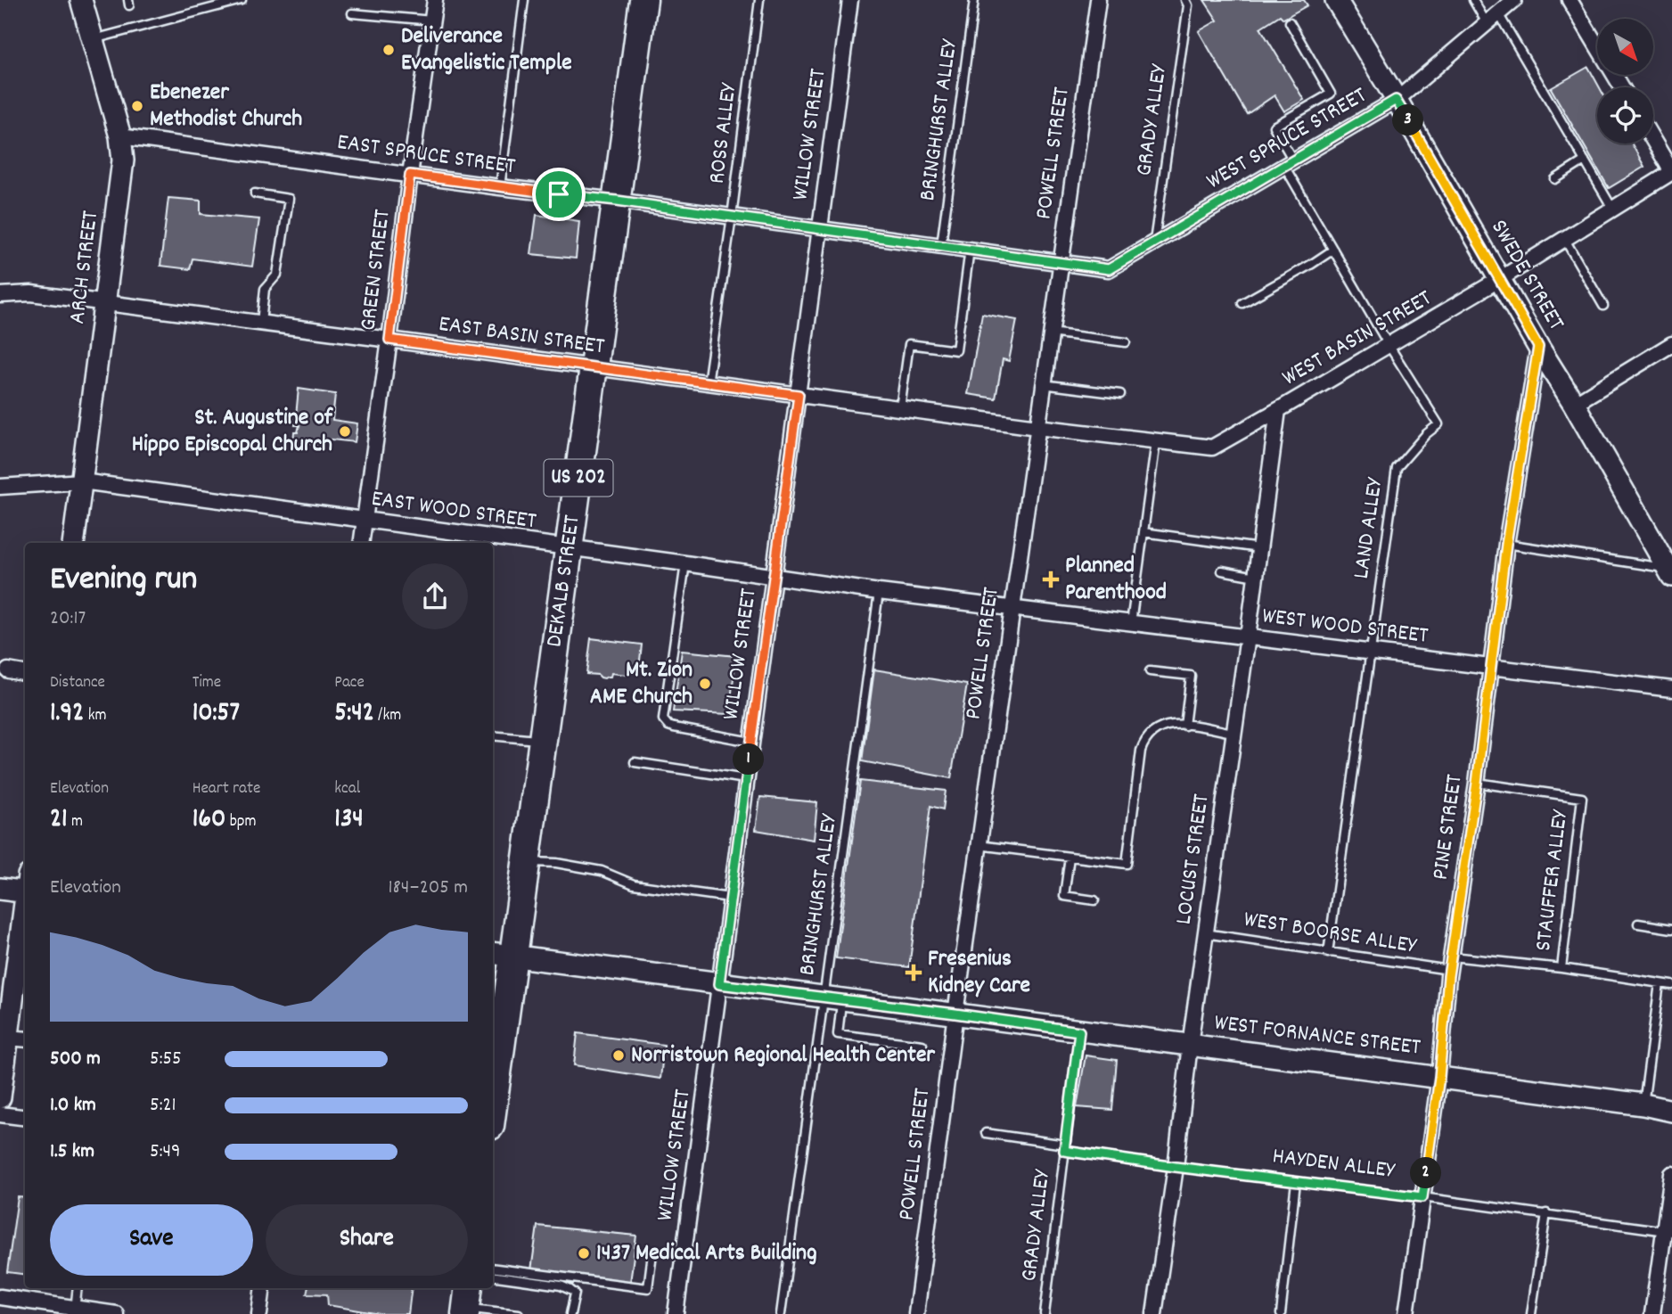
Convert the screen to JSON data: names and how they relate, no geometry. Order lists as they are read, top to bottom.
{
  "streets": {
    "highway": ["US 202", "DEKALB STREET"],
    "street": [
      "WILLOW STREET",
      "WEST SPRUCE STREET",
      "POWELL STREET",
      "EAST SPRUCE STREET",
      "ARCH STREET",
      "GREEN STREET",
      "SWEDE STREET",
      "EAST BASIN STREET",
      "WEST BASIN STREET",
      "EAST WOOD STREET",
      "WEST WOOD STREET",
      "PINE STREET",
      "LOCUST STREET",
      "WEST FORNANCE STREET"
    ],
    "lane": [
      "BRINGHURST ALLEY",
      "GRADY ALLEY",
      "ROSS ALLEY",
      "LAND ALLEY",
      "STAUFFER ALLEY",
      "WEST BOORSE ALLEY",
      "HAYDEN ALLEY"
    ]
  },
  "crossings": [
    ["BRINGHURST ALLEY", "EAST SPRUCE STREET"],
    ["BRINGHURST ALLEY", "EAST WOOD STREET"],
    ["BRINGHURST ALLEY", "WEST FORNANCE STREET"],
    ["GRADY ALLEY", "WEST SPRUCE STREET"],
    ["GRADY ALLEY", "WEST FORNANCE STREET"],
    ["GRADY ALLEY", "HAYDEN ALLEY"],
    ["ROSS ALLEY", "EAST SPRUCE STREET"],
    ["ROSS ALLEY", "EAST BASIN STREET"],
    ["WILLOW STREET", "EAST SPRUCE STREET"],
    ["WILLOW STREET", "EAST BASIN STREET"],
    ["WILLOW STREET", "EAST WOOD STREET"],
    ["WILLOW STREET", "WEST FORNANCE STREET"],
    ["WEST SPRUCE STREET", "POWELL STREET"],
    ["WEST SPRUCE STREET", "EAST SPRUCE STREET"],
    ["WEST SPRUCE STREET", "SWEDE STREET"],
    ["WEST SPRUCE STREET", "LAND ALLEY"],
    ["POWELL STREET", "EAST SPRUCE STREET"],
    ["POWELL STREET", "EAST BASIN STREET"],
    ["POWELL STREET", "WEST BASIN STREET"],
    ["POWELL STREET", "EAST WOOD STREET"],
    ["POWELL STREET", "WEST WOOD STREET"],
    ["POWELL STREET", "WEST FORNANCE STREET"],
    ["EAST SPRUCE STREET", "ARCH STREET"],
    ["EAST SPRUCE STREET", "GREEN STREET"],
    ["EAST SPRUCE STREET", "DEKALB STREET"],
    ["ARCH STREET", "EAST BASIN STREET"],
    ["ARCH STREET", "EAST WOOD STREET"],
    ["GREEN STREET", "EAST BASIN STREET"],
    ["GREEN STREET", "EAST WOOD STREET"],
    ["SWEDE STREET", "WEST BASIN STREET"],
    ["SWEDE STREET", "PINE STREET"],
    ["EAST BASIN STREET", "WEST BASIN STREET"],
    ["EAST BASIN STREET", "DEKALB STREET"],
    ["WEST BASIN STREET", "LAND ALLEY"],
    ["WEST BASIN STREET", "LOCUST STREET"],
    ["EAST WOOD STREET", "DEKALB STREET"],
    ["EAST WOOD STREET", "WEST WOOD STREET"],
    ["LAND ALLEY", "WEST WOOD STREET"],
    ["LAND ALLEY", "WEST BOORSE ALLEY"],
    ["DEKALB STREET", "WEST FORNANCE STREET"],
    ["WEST WOOD STREET", "PINE STREET"],
    ["WEST WOOD STREET", "LOCUST STREET"],
    ["PINE STREET", "STAUFFER ALLEY"],
    ["PINE STREET", "WEST BOORSE ALLEY"],
    ["PINE STREET", "WEST FORNANCE STREET"],
    ["PINE STREET", "HAYDEN ALLEY"],
    ["LOCUST STREET", "WEST BOORSE ALLEY"],
    ["LOCUST STREET", "WEST FORNANCE STREET"],
    ["LOCUST STREET", "HAYDEN ALLEY"],
    ["STAUFFER ALLEY", "WEST BOORSE ALLEY"]
  ],
  "places": {
    "other": [
      "Deliverance Evangelistic Temple",
      "Ebenezer Methodist Church",
      "St. Augustine of Hippo Episcopal Church",
      "Mt. Zion AME Church",
      "Norristown Regional Health Center",
      "1437 Medical Arts Building"
    ],
    "health": ["Planned Parenthood", "Fresenius Kidney Care"]
  },
  "north": "bottom right",
  "page": {
    "pins": ["3", "1", "2"],
    "heading": ["Evening run", "20:17"],
    "stats": [
      ["Distance", "1.92 km"],
      ["Time", "10:57"],
      ["Pace", "5:42 /km"],
      ["Elevation", "21 m"],
      ["Heart rate", "160 bpm"],
      ["kcal", "134"]
    ],
    "chart": ["Elevation", "184–205 m"],
    "list": [
      {
        "name": "500 m",
        "note": "5:55"
      },
      {
        "name": "1.0 km",
        "note": "5:21"
      },
      {
        "name": "1.5 km",
        "note": "5:49"
      }
    ],
    "buttons": ["Save", "Share"]
  }
}
